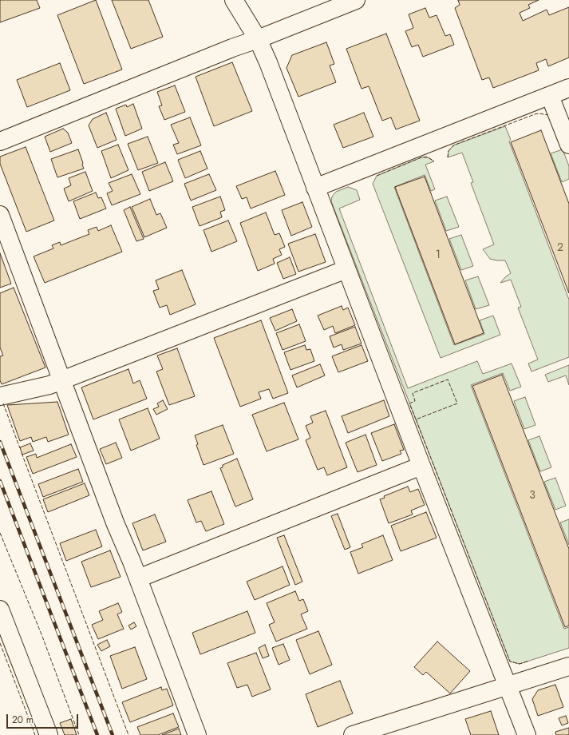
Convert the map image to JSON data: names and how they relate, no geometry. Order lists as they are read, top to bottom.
{
  "house_numbers": ["2", "1", "3"],
  "scale_bar": "20 m"
}
